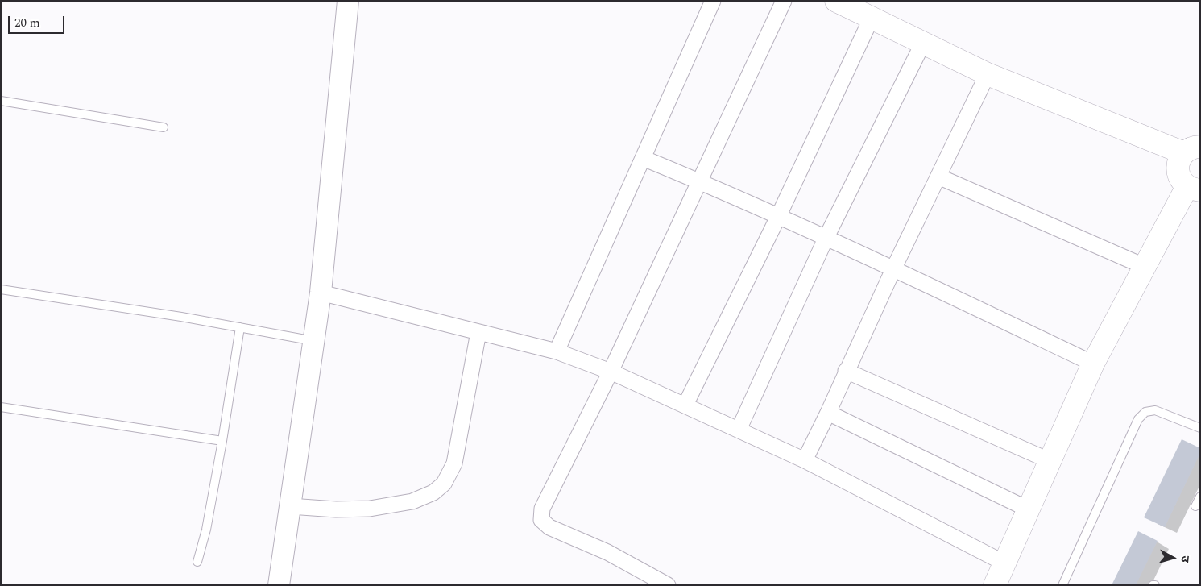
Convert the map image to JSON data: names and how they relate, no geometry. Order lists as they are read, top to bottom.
{
  "scale_bar": "20 m",
  "north": "right"
}
